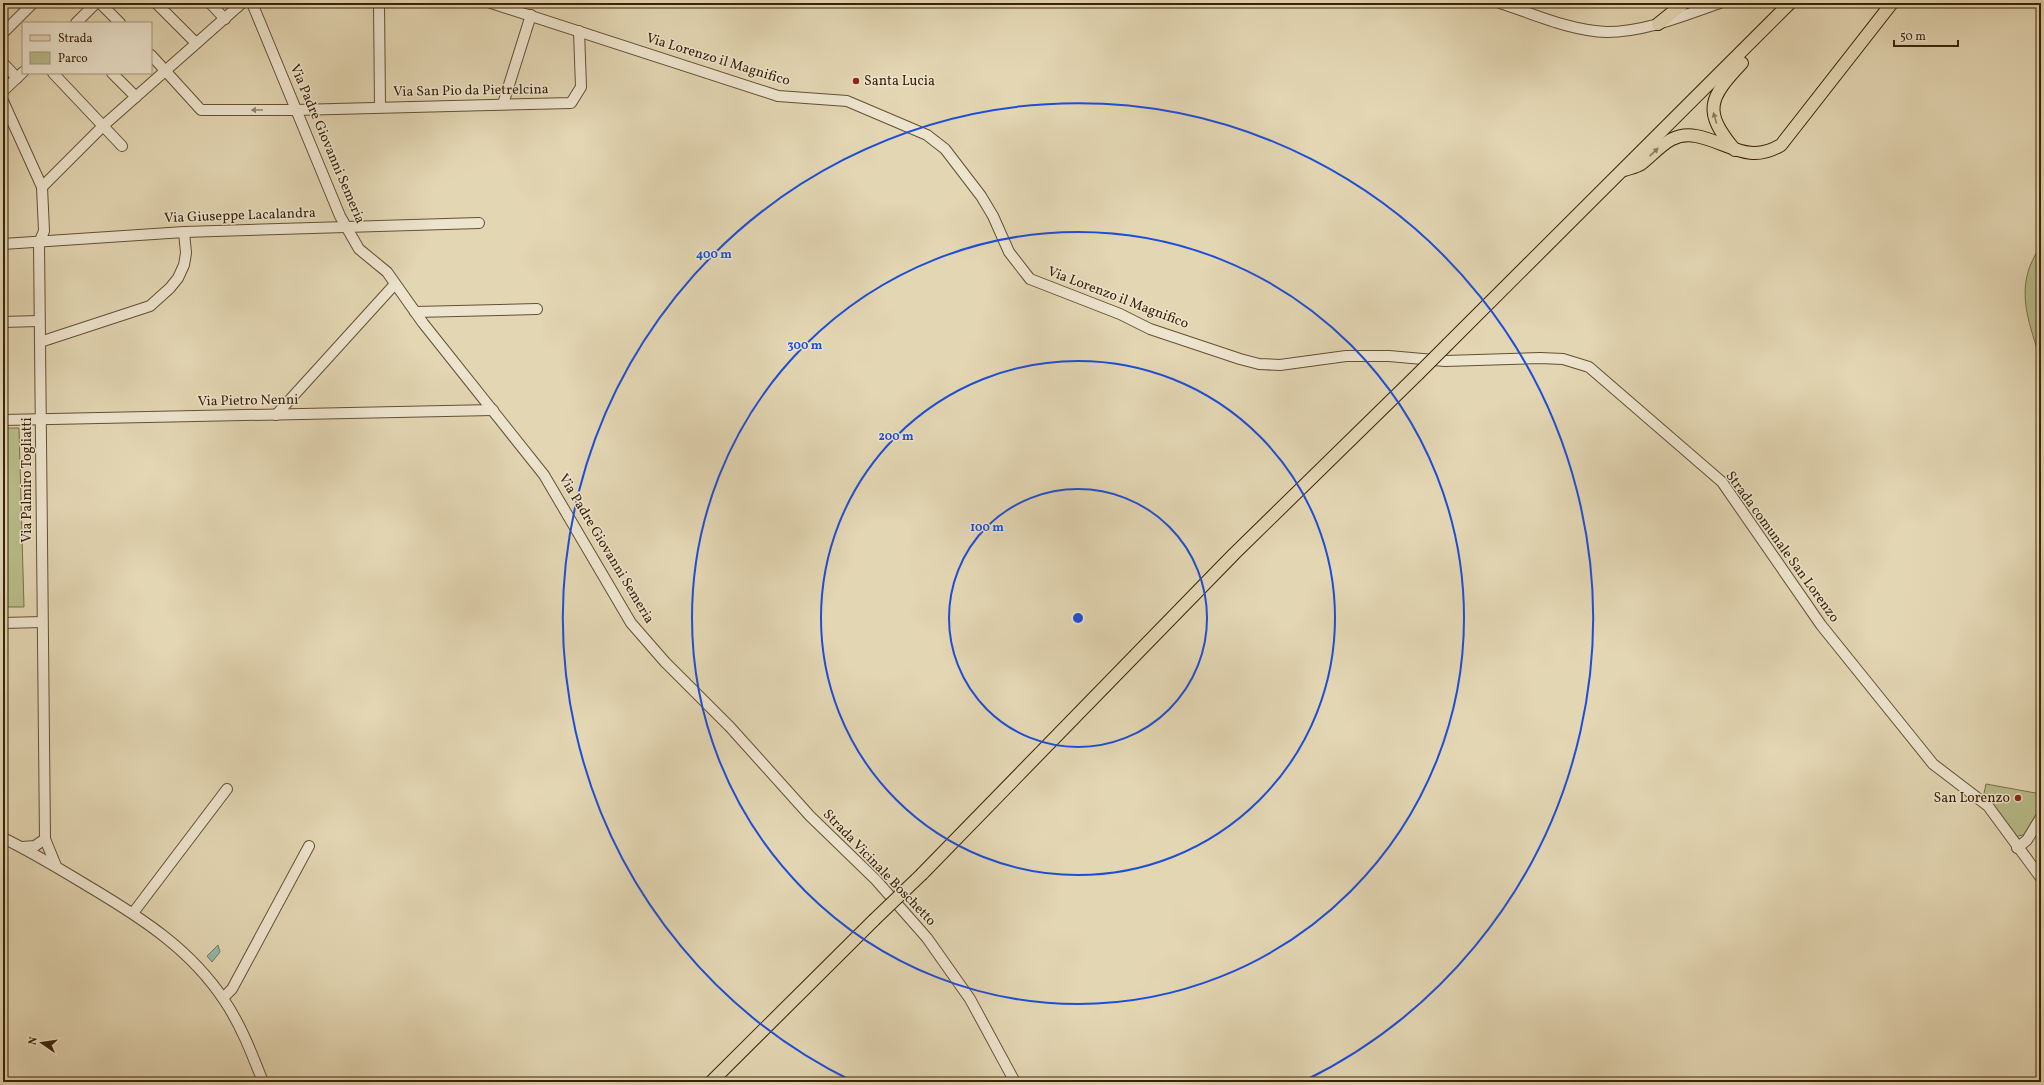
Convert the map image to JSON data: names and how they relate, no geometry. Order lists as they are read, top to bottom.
{
  "streets": {
    "street": [
      "Via Lorenzo il Magnifico",
      "Via San Pio da Pietrelcina",
      "Via Padre Giovanni Semeria",
      "Via Giuseppe Lacalandra",
      "Via Pietro Nenni",
      "Via Palmiro Togliatti",
      "Strada comunale San Lorenzo",
      "Strada Vicinale Boschetto"
    ]
  },
  "crossings": [
    ["Via Lorenzo il Magnifico", "Via San Pio da Pietrelcina"],
    ["Via Lorenzo il Magnifico", "Strada comunale San Lorenzo"],
    ["Via San Pio da Pietrelcina", "Via Padre Giovanni Semeria"],
    ["Via Padre Giovanni Semeria", "Via Giuseppe Lacalandra"],
    ["Via Padre Giovanni Semeria", "Via Pietro Nenni"],
    ["Via Padre Giovanni Semeria", "Strada Vicinale Boschetto"],
    ["Via Giuseppe Lacalandra", "Via Palmiro Togliatti"],
    ["Via Pietro Nenni", "Via Palmiro Togliatti"]
  ],
  "places": ["Santa Lucia", "San Lorenzo"],
  "legend": ["Strada", "Parco"],
  "scale_bar": "50 m",
  "north": "left",
  "rings": [
    "400 m",
    "300 m",
    "200 m",
    "100 m"
  ]
}
